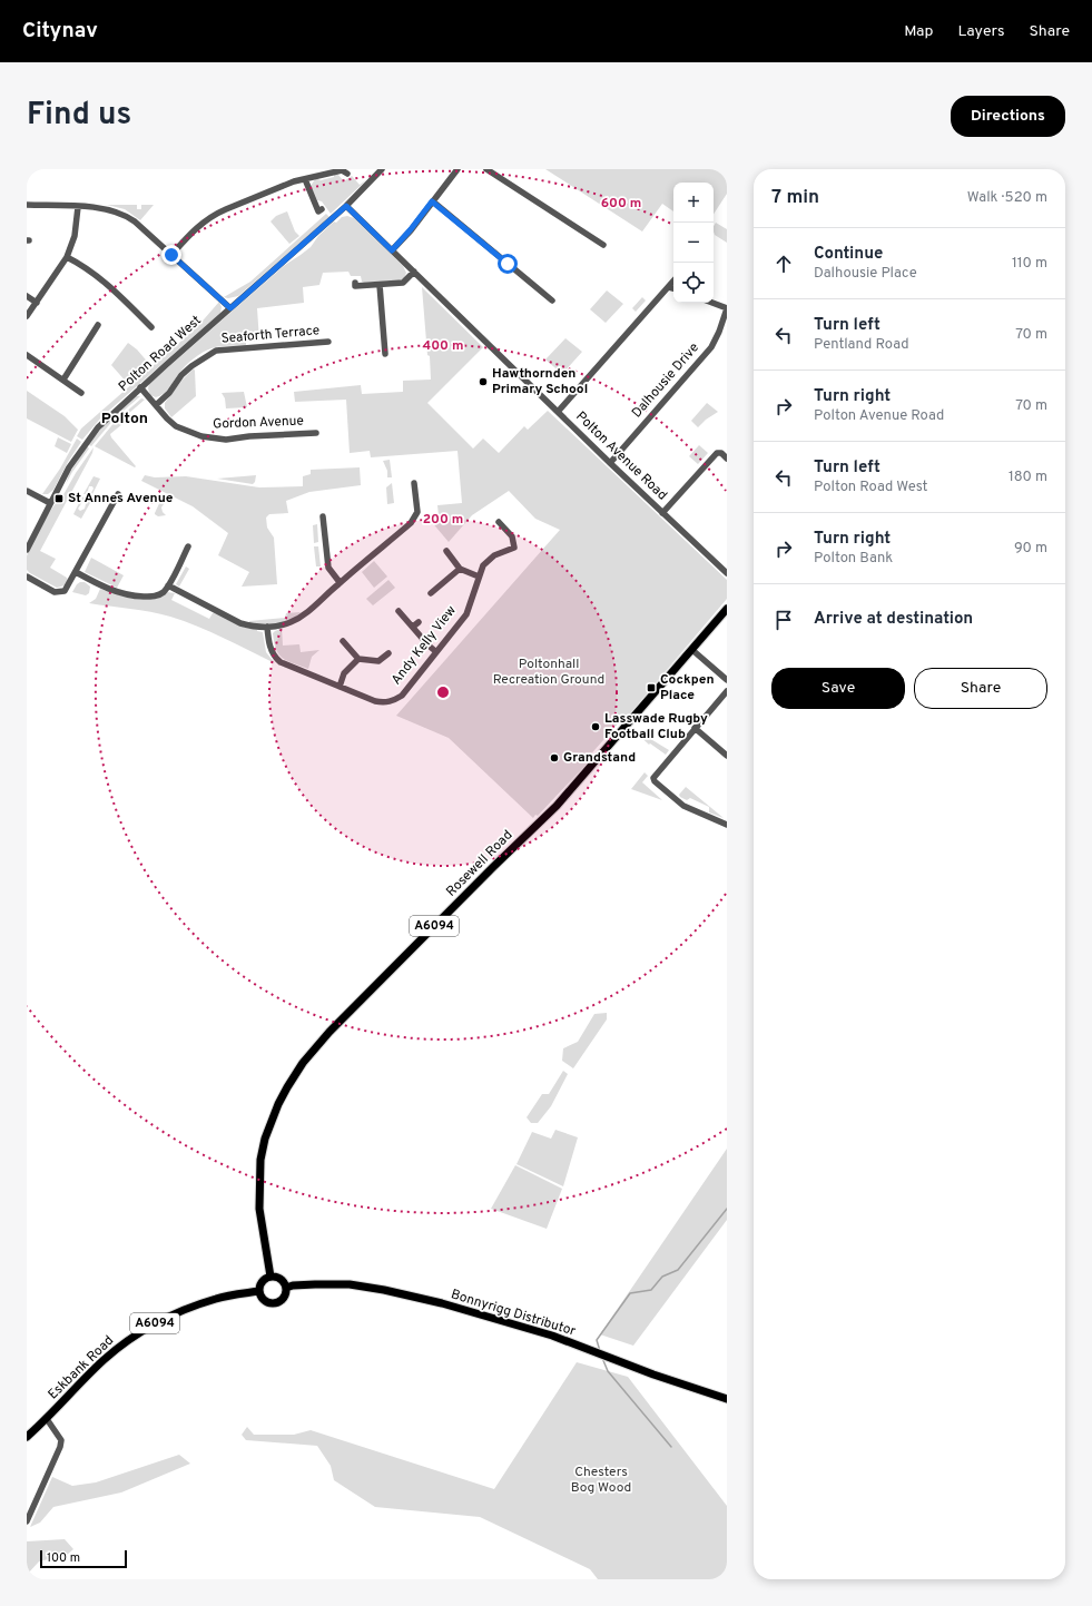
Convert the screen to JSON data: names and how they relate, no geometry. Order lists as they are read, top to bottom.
{
  "streets": {
    "main road": [
      "Rosewell Road",
      "A6094",
      "Bonnyrigg Distributor",
      "Eskbank Road"
    ],
    "street": [
      "Seaforth Terrace",
      "Polton Road West",
      "Dalhousie Drive",
      "Gordon Avenue",
      "Polton Avenue Road",
      "Andy Kelly View"
    ]
  },
  "crossings": [
    ["Seaforth Terrace", "Gordon Avenue"],
    ["Polton Road West", "Gordon Avenue"],
    ["Polton Road West", "Polton Avenue Road"],
    ["Dalhousie Drive", "Polton Avenue Road"],
    ["Rosewell Road", "Bonnyrigg Distributor"],
    ["Rosewell Road", "Eskbank Road"],
    ["Bonnyrigg Distributor", "Eskbank Road"]
  ],
  "districts": ["Polton"],
  "parks": ["Poltonhall Recreation Ground", "Chesters Bog Wood"],
  "places": {
    "other": ["Hawthornden Primary School", "Lasswade Rugby Football Club", "Grandstand"],
    "transit": ["St Annes Avenue", "Cockpen Place"]
  },
  "scale_bar": "100 m",
  "page": {
    "header": "Citynav",
    "nav": ["Map", "Layers", "Share"],
    "title": "Find us",
    "buttons": [
      "Directions",
      ["Save", "Share"]
    ],
    "heading": ["7 min", "Walk · 520 m"],
    "map_buttons": ["+", "−"],
    "list": [
      ["Continue", "Dalhousie Place", "110 m"],
      ["Turn left", "Pentland Road", "70 m"],
      ["Turn right", "Polton Avenue Road", "70 m"],
      ["Turn left", "Polton Road West", "180 m"],
      ["Turn right", "Polton Bank", "90 m"],
      "Arrive at destination"
    ],
    "scale": "100 m"
  },
  "rings": ["600 m", "400 m", "200 m"]
}
